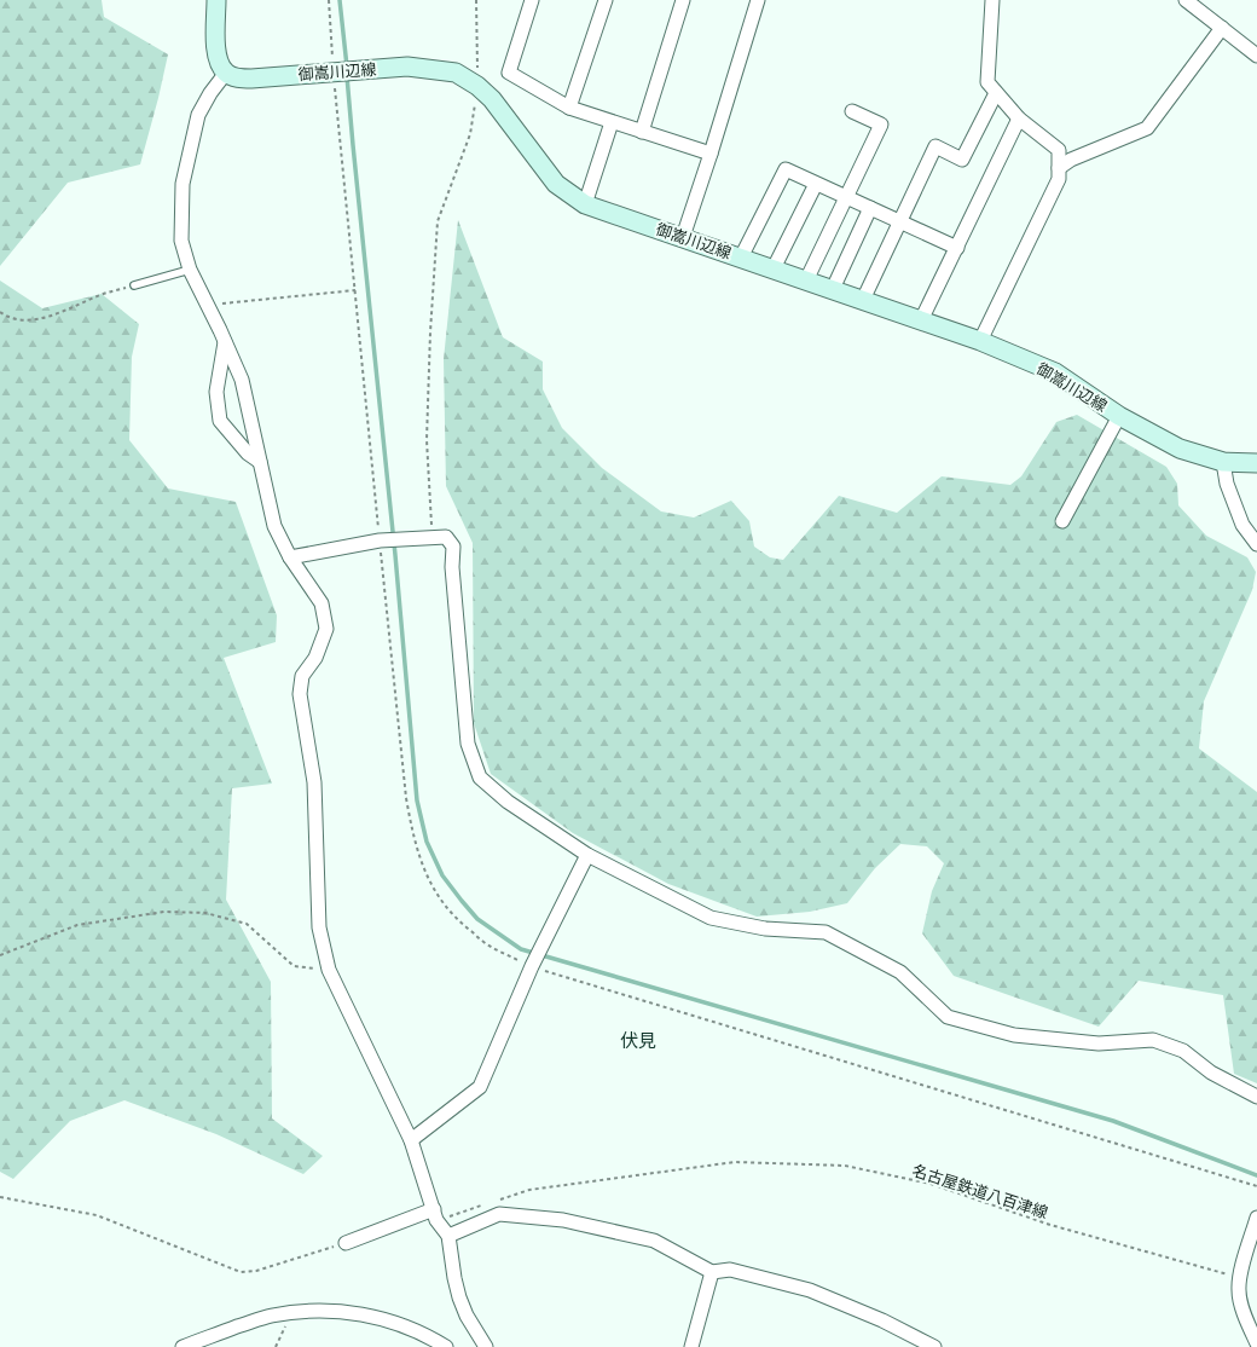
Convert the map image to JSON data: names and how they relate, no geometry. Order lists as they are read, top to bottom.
{
  "streets": {
    "main road": ["御嵩川辺線"],
    "path": ["名古屋鉄道八百津線"]
  },
  "districts": ["伏見"]
}
